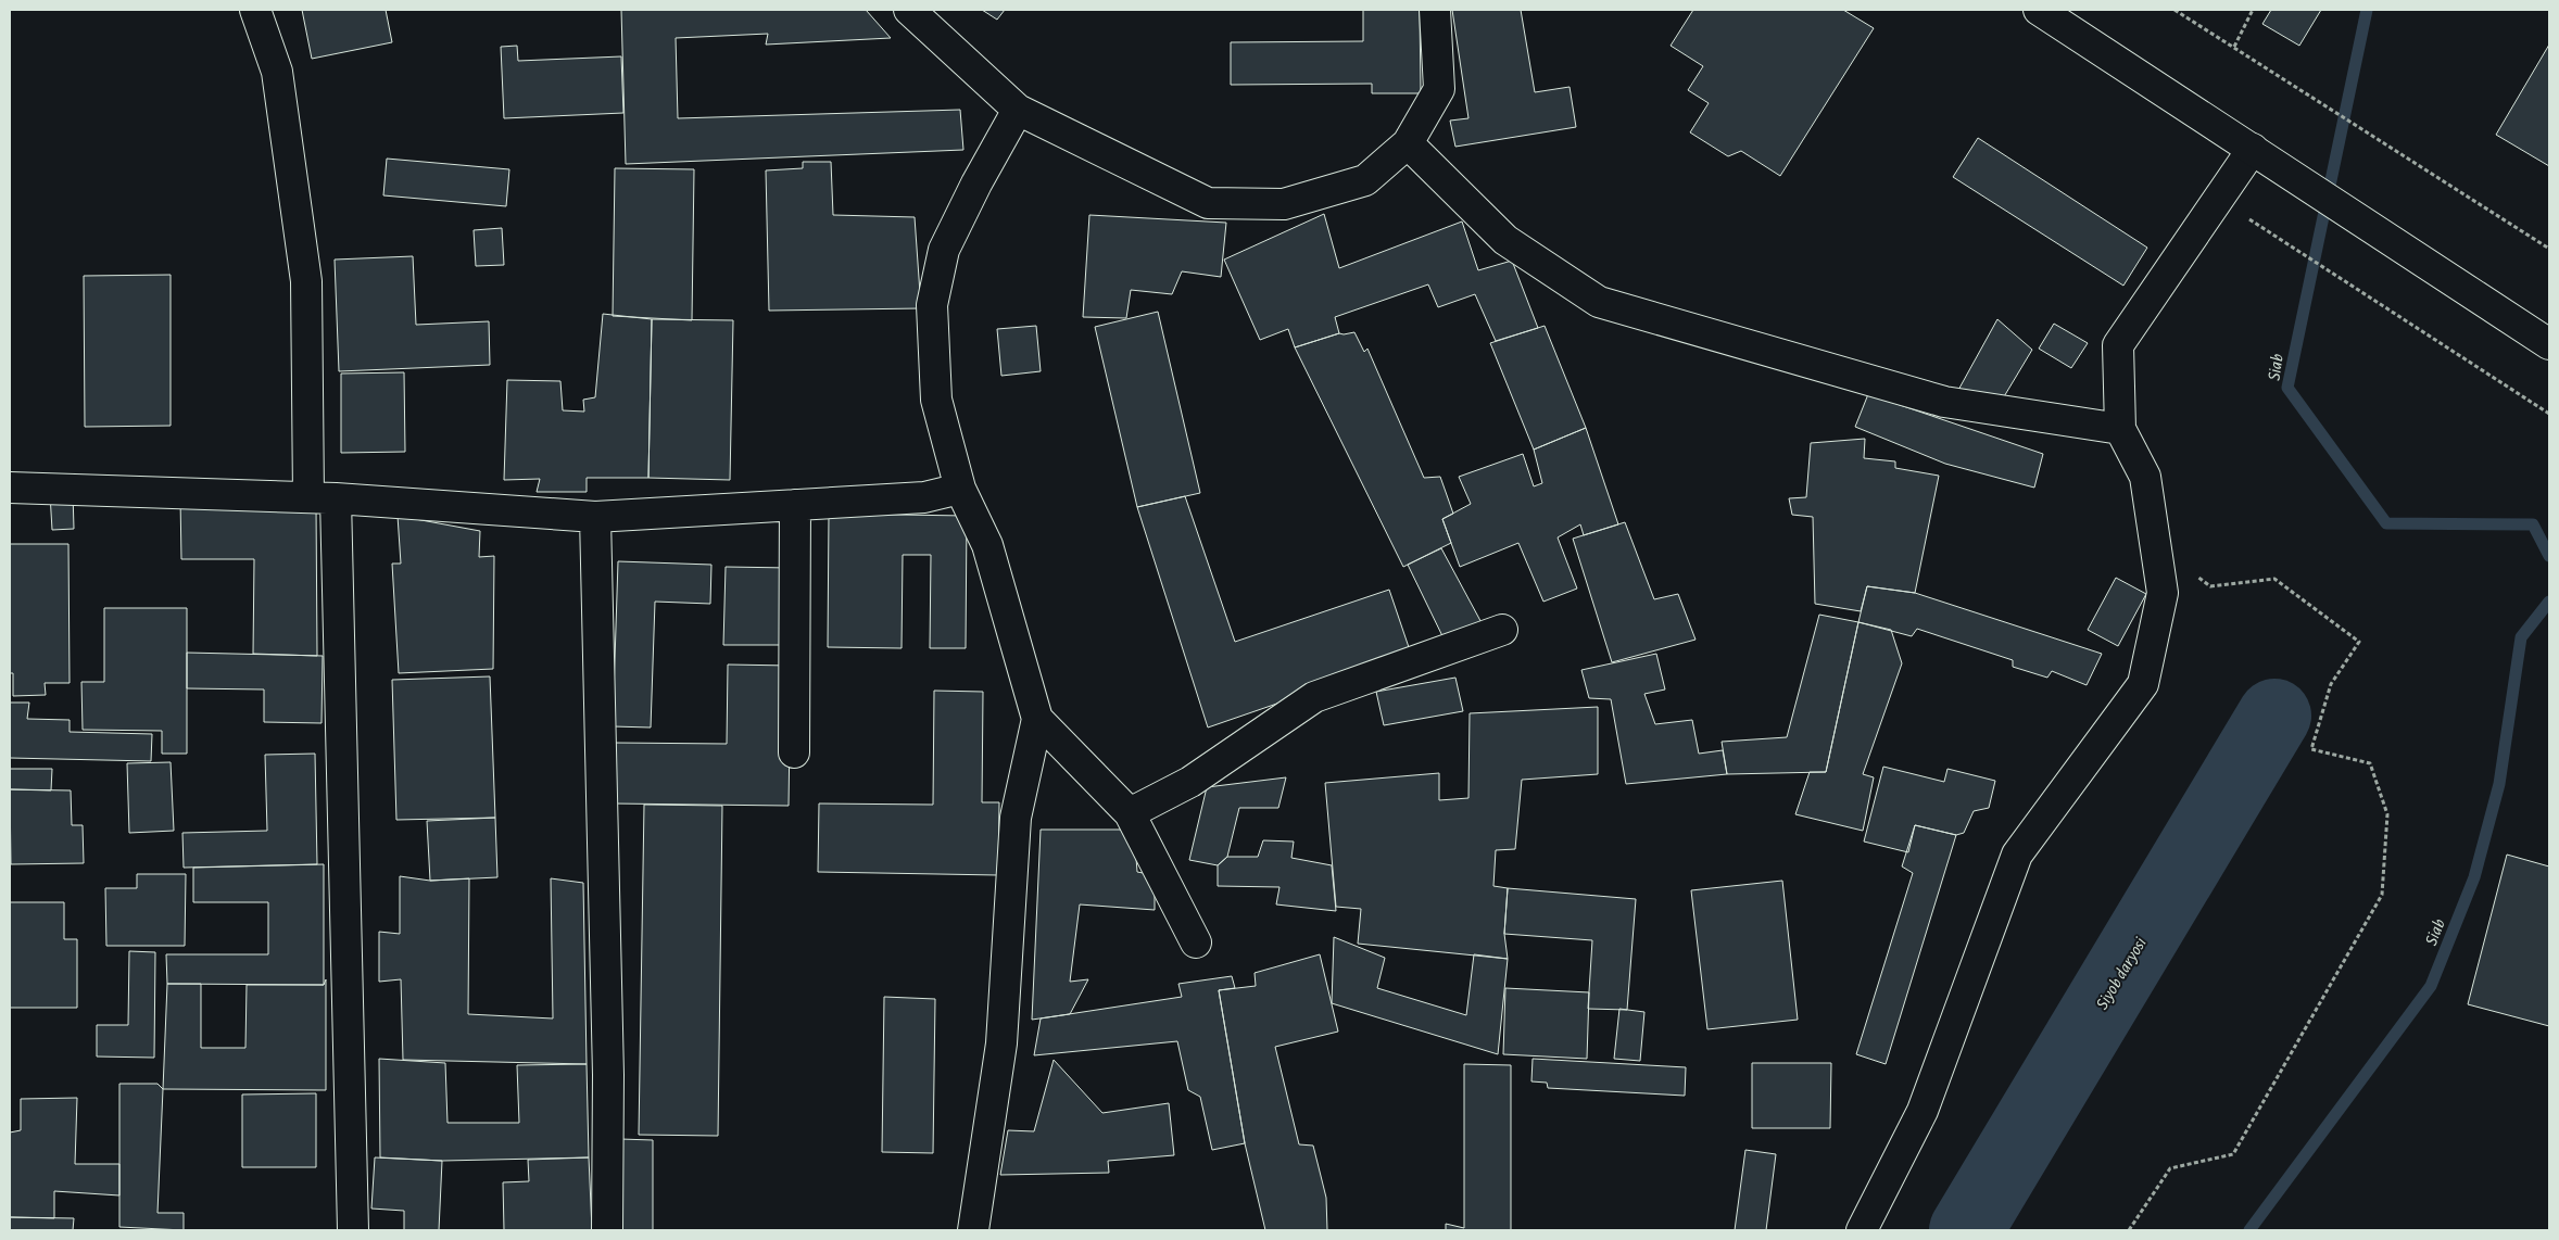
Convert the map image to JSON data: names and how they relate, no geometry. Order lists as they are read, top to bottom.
{
  "water": ["Siab", "Siyob daryosi"]
}
